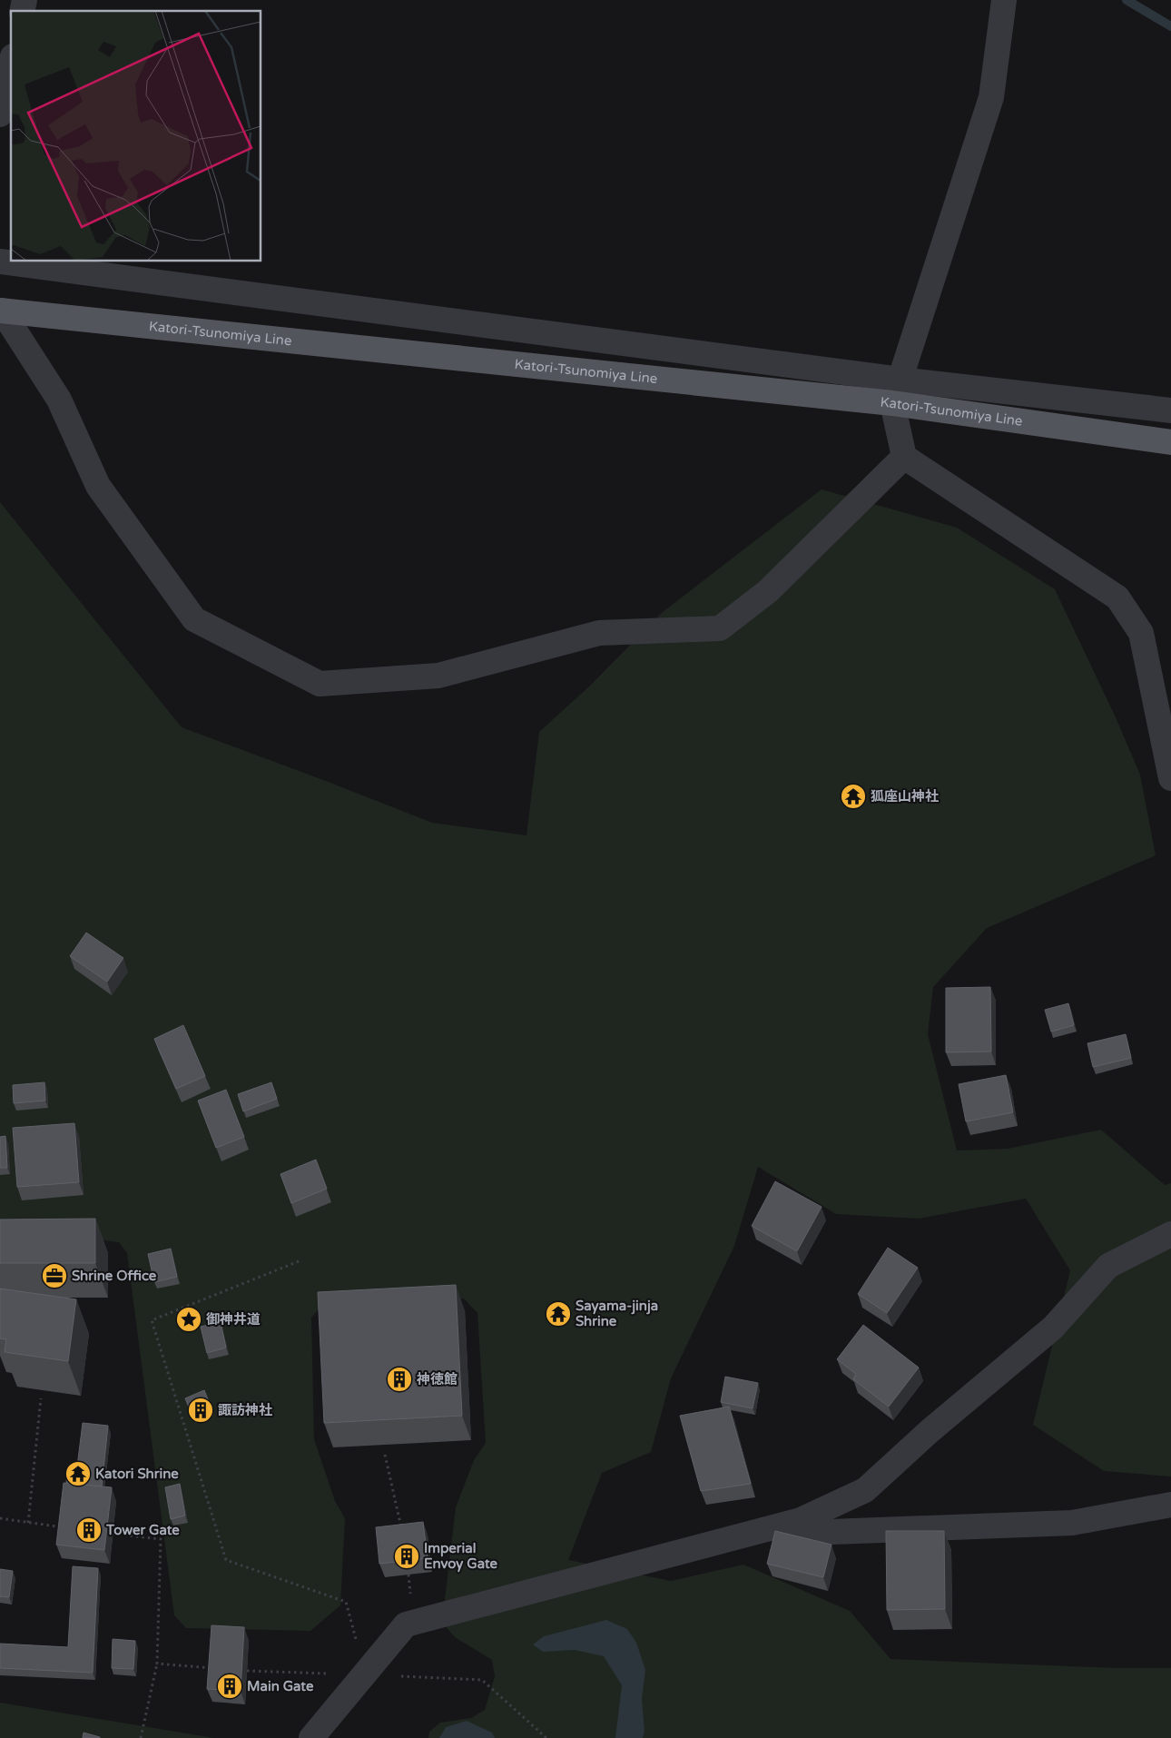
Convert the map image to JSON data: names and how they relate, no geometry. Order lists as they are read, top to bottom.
{
  "streets": {
    "main road": ["Katori-Tsunomiya Line"]
  },
  "places": {
    "temple": ["狐座山神社", "Sayama-jinja Shrine", "Katori Shrine"],
    "office": ["Shrine Office"],
    "place": ["御神井道"],
    "building": [
      "神徳館",
      "諏訪神社",
      "Tower Gate",
      "Imperial Envoy Gate",
      "Main Gate"
    ]
  }
}
